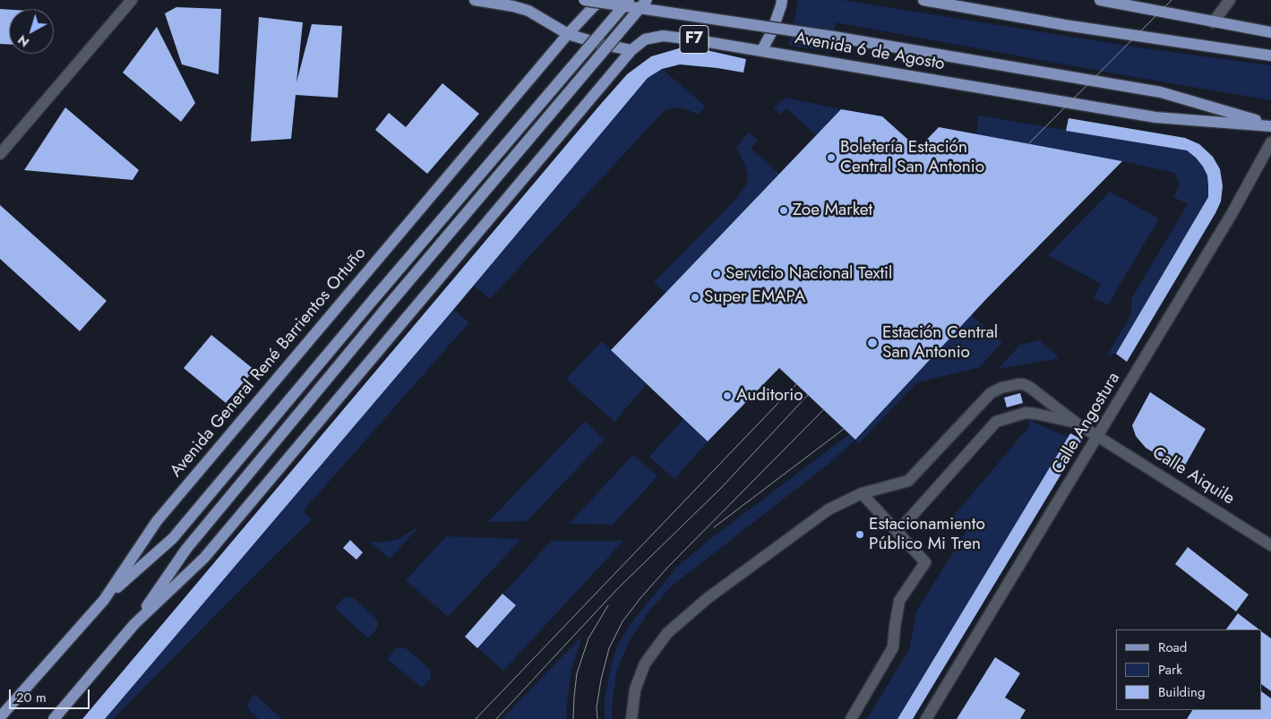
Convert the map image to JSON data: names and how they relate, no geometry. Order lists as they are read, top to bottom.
{
  "streets": {
    "main road": ["F7", "Avenida 6 de Agosto", "Avenida General René Barrientos Ortuño"],
    "street": ["Calle Angostura", "Calle Aiquile"]
  },
  "crossings": [
    ["Calle Angostura", "Calle Aiquile"]
  ],
  "places": [
    "Boletería Estación Central San Antonio",
    "Zoe Market",
    "Servicio Nacional Textil",
    "Super EMAPA",
    "Estación Central San Antonio",
    "Auditorio",
    "Estacionamiento Público Mi Tren"
  ],
  "legend": ["Road", "Park", "Building"],
  "scale_bar": "20 m",
  "north": "bottom left"
}
